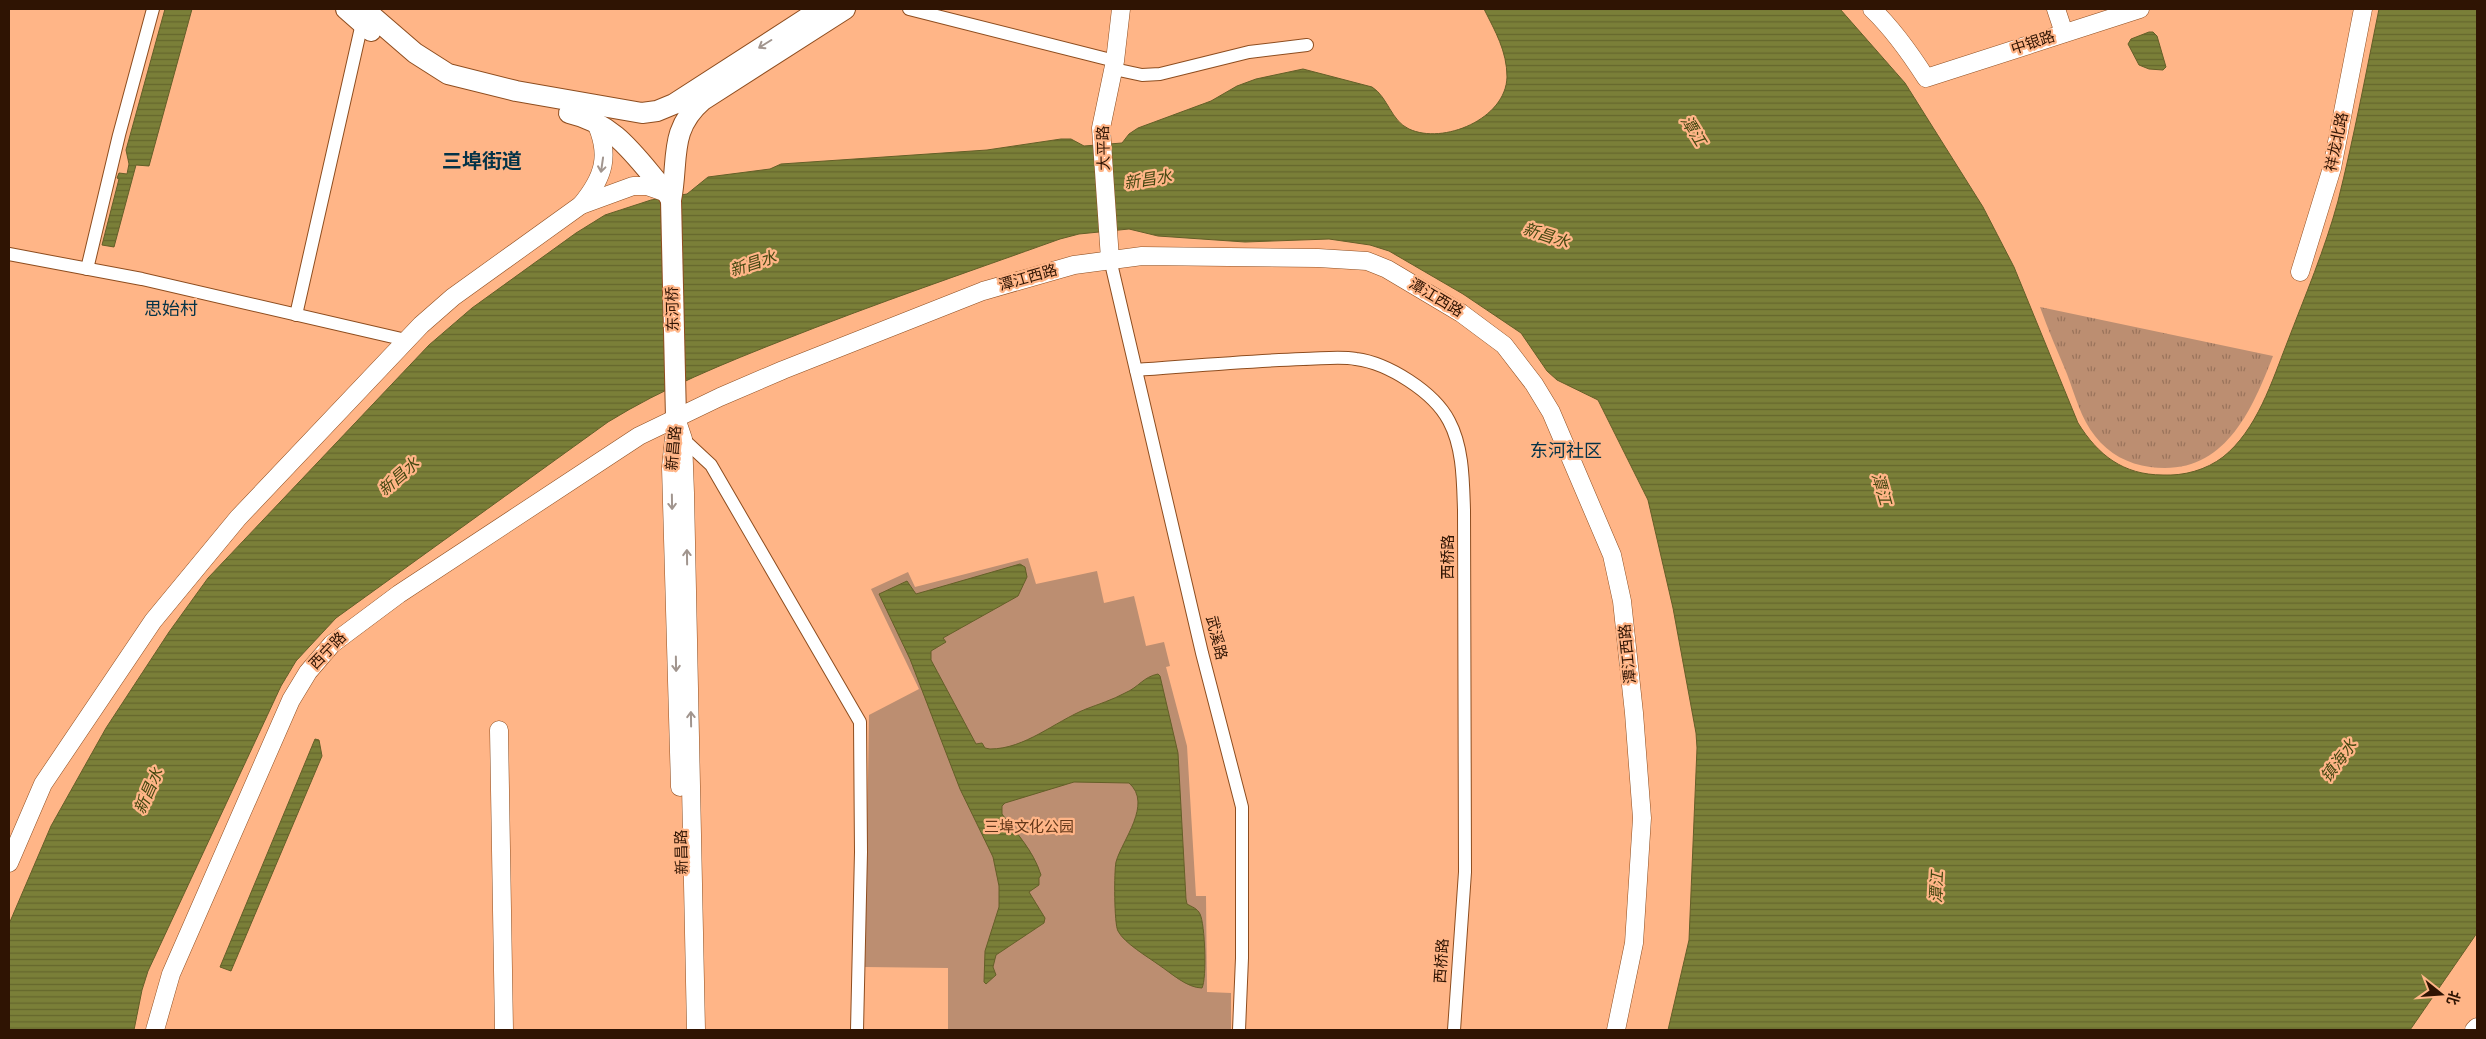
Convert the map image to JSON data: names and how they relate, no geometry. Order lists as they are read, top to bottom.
{
  "streets": {
    "main road": ["东河桥"],
    "street": [
      "中银路",
      "祥龙北路",
      "大平路",
      "潭江西路",
      "新昌路",
      "西桥路",
      "武溪路",
      "西宁路"
    ]
  },
  "crossings": [
    ["大平路", "潭江西路"],
    ["大平路", "武溪路"],
    ["潭江西路", "东河桥"],
    ["潭江西路", "新昌路"],
    ["潭江西路", "武溪路"],
    ["潭江西路", "西宁路"],
    ["东河桥", "新昌路"],
    ["东河桥", "西宁路"],
    ["新昌路", "西宁路"],
    ["西桥路", "武溪路"]
  ],
  "districts": ["三埠街道", "思始村", "东河社区"],
  "water": ["潭江", "新昌水", "镇海水"],
  "parks": ["三埠文化公园"],
  "north": "right"
}
